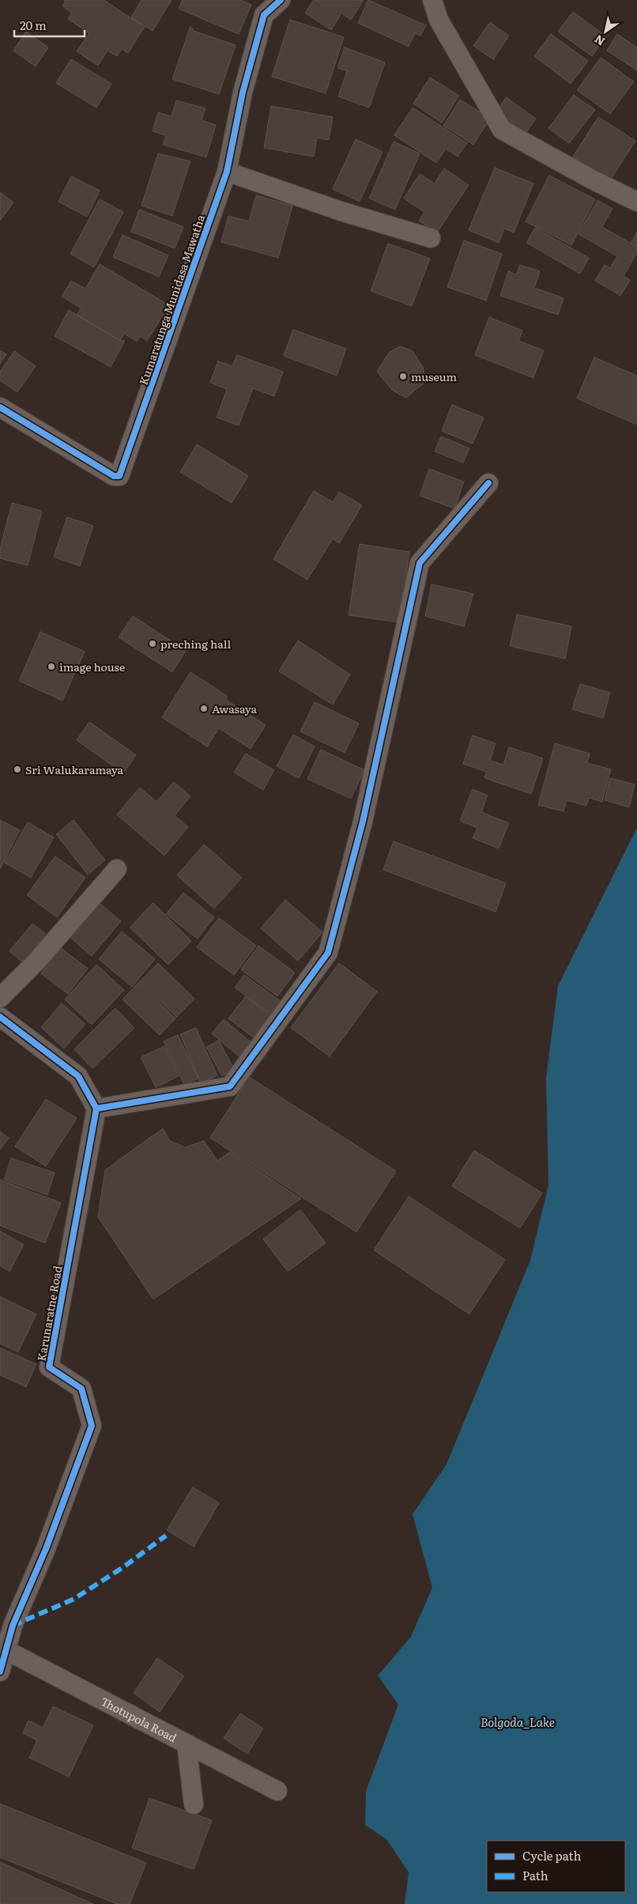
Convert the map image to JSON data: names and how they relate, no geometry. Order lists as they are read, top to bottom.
{
  "streets": {
    "street": ["Kumaratunga Munidasa Mawatha", "Karunaratne Road", "Thotupola Road"]
  },
  "crossings": [
    ["Karunaratne Road", "Thotupola Road"]
  ],
  "water": ["Bolgoda_Lake"],
  "places": [
    "museum",
    "preching hall",
    "image house",
    "Awasaya",
    "Sri Walukaramaya"
  ],
  "legend": ["Cycle path", "Path"],
  "scale_bar": "20 m",
  "north": "bottom left"
}
